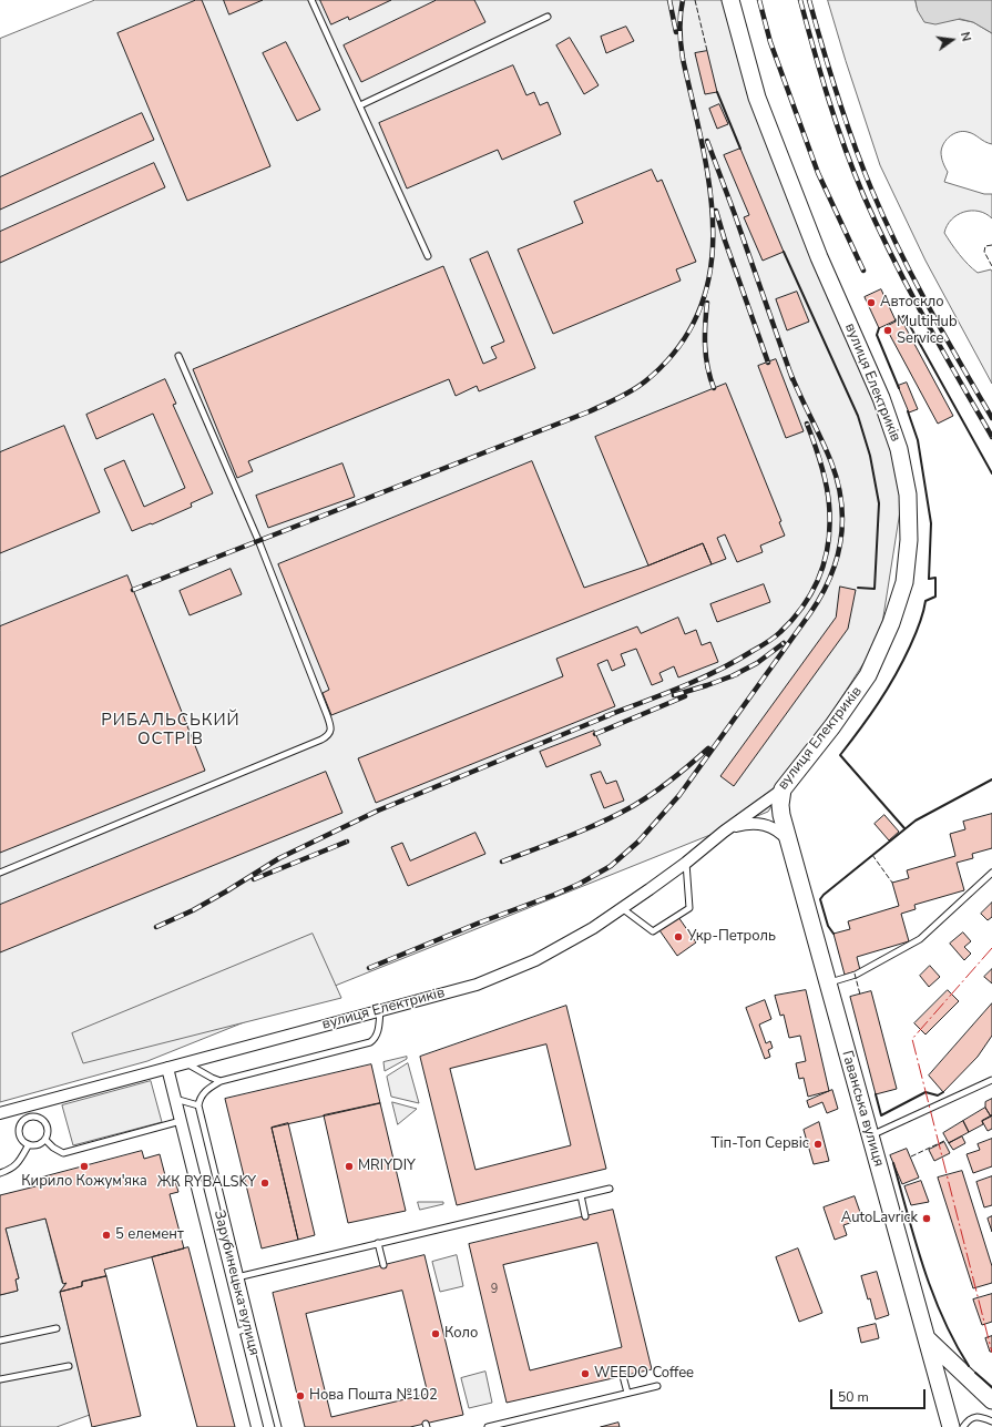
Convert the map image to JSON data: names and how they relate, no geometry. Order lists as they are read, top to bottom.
{
  "streets": {
    "street": ["вулиця Електриків", "Гаванська вулиця", "Зарубинецька вулиця"]
  },
  "crossings": [
    ["вулиця Електриків", "Гаванська вулиця"],
    ["вулиця Електриків", "Зарубинецька вулиця"]
  ],
  "districts": ["РИБАЛЬСЬКИЙ ОСТРІВ"],
  "places": [
    "Автоскло",
    "MultiHub Service",
    "Укр-Петроль",
    "Тіп-Топ Сервіс",
    "Кирило Кожум'яка",
    "MRIYDIY",
    "ЖК RYBALSKY",
    "AutoLavrick",
    "5 елемент",
    "Коло",
    "WEEDO Coffee",
    "Нова Пошта №102"
  ],
  "house_numbers": ["9"],
  "scale_bar": "50 m",
  "north": "right"
}
